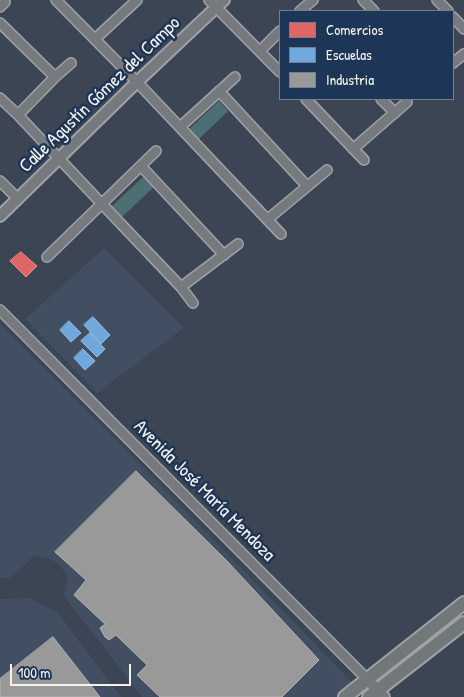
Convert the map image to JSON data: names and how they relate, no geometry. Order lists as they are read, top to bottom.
{
  "streets": {
    "street": ["Calle Agustín Gómez del Campo", "Avenida José María Mendoza"]
  },
  "legend": ["Comercios", "Escuelas", "Industria"],
  "scale_bar": "100 m"
}
